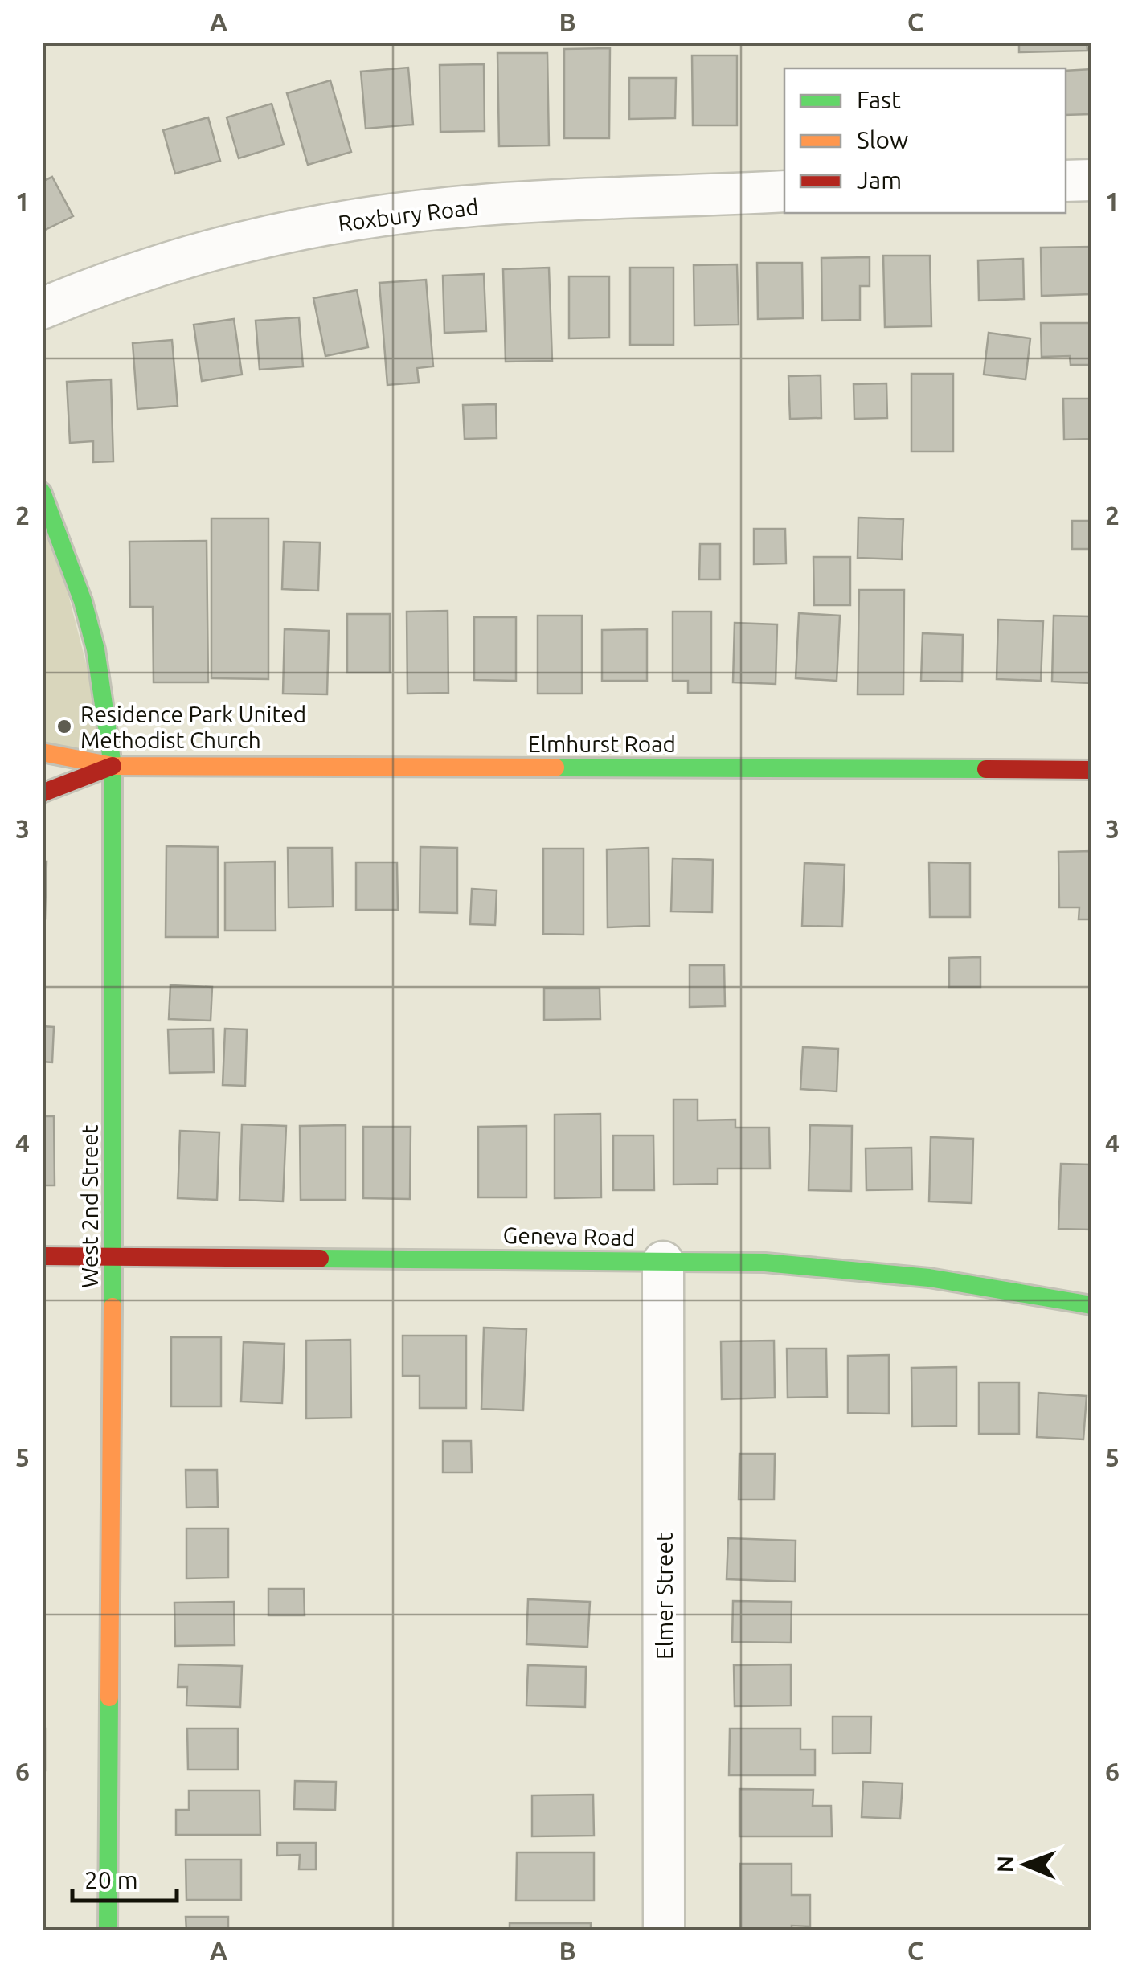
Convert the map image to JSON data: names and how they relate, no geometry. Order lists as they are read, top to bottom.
{
  "streets": {
    "street": [
      "Roxbury Road",
      "Elmhurst Road",
      "West 2nd Street",
      "Geneva Road",
      "Elmer Street"
    ]
  },
  "crossings": [
    ["Elmhurst Road", "West 2nd Street"],
    ["West 2nd Street", "Geneva Road"],
    ["Geneva Road", "Elmer Street"]
  ],
  "places": ["Residence Park United Methodist Church"],
  "legend": ["Fast", "Slow", "Jam"],
  "scale_bar": "20 m",
  "north": "left",
  "grid": {
    "columns": ["A", "B", "C"],
    "rows": [
      "1",
      "2",
      "3",
      "4",
      "5",
      "6"
    ]
  }
}
